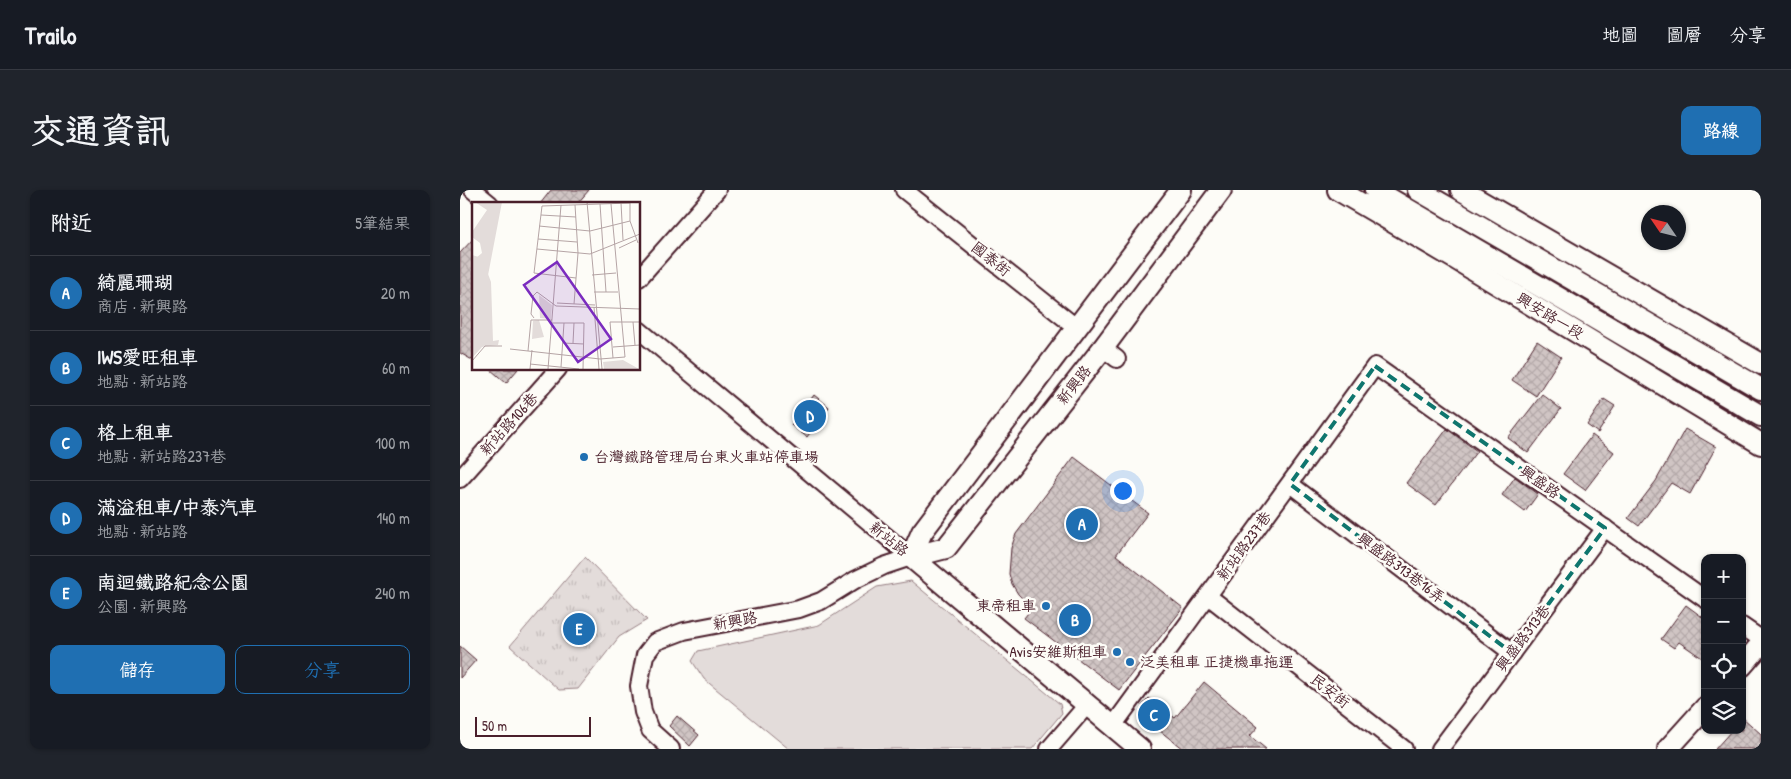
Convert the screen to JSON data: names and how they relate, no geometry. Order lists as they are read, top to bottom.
{
  "streets": {
    "street": [
      "國泰街",
      "興安路一段",
      "新興路",
      "新站路106巷",
      "興盛路",
      "新站路",
      "新站路237巷",
      "興盛路313巷16弄",
      "興盛路313巷",
      "民安街"
    ]
  },
  "crossings": [
    ["新興路", "新站路"],
    ["興盛路", "新站路237巷"],
    ["興盛路", "興盛路313巷"],
    ["新站路", "新站路237巷"],
    ["新站路237巷", "興盛路313巷16弄"],
    ["新站路237巷", "民安街"],
    ["興盛路313巷16弄", "興盛路313巷"]
  ],
  "places": [
    "台灣鐵路管理局台東火車站停車場",
    "東帝租車",
    "Avis安維斯租車",
    "泛美租車 正捷機車拖運"
  ],
  "scale_bar": "50 m",
  "north": "top left",
  "page": {
    "header": "Trailo",
    "nav": ["地圖", "圖層", "分享"],
    "buttons": [
      "路線",
      ["儲存", "分享"]
    ],
    "title": "交通資訊",
    "heading": ["附近", "5筆結果"],
    "list": [
      {
        "mark": "A",
        "name": "綺麗珊瑚",
        "note": "商店 · 新興路",
        "value": "20 m"
      },
      {
        "mark": "B",
        "name": "IWS愛旺租車",
        "note": "地點 · 新站路",
        "value": "60 m"
      },
      {
        "mark": "C",
        "name": "格上租車",
        "note": "地點 · 新站路237巷",
        "value": "100 m"
      },
      {
        "mark": "D",
        "name": "滿溢租車/中泰汽車",
        "note": "地點 · 新站路",
        "value": "140 m"
      },
      {
        "mark": "E",
        "name": "南迴鐵路紀念公園",
        "note": "公園 · 新興路",
        "value": "240 m"
      }
    ],
    "pins": [
      "D",
      "A",
      "B",
      "E",
      "C"
    ],
    "map_buttons": ["+", "−"],
    "scale": "50 m"
  }
}
